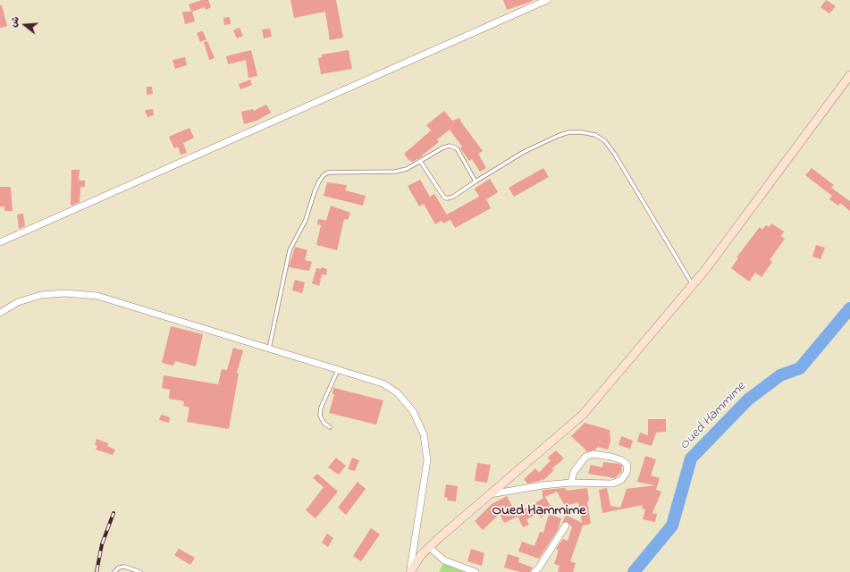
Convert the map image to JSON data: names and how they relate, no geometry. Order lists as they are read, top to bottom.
{
  "districts": ["Oued Hammime"],
  "water": ["Oued Hammime"],
  "north": "left"
}
